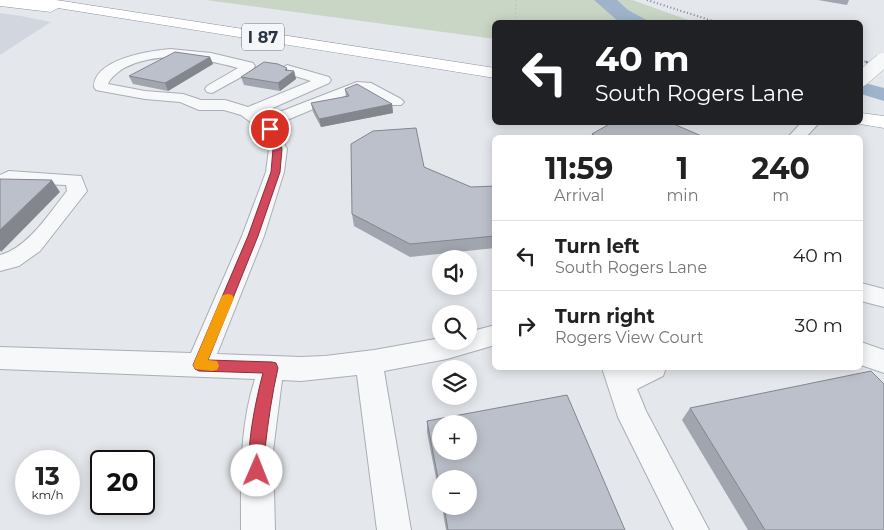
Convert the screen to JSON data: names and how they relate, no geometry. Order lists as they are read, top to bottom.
{
  "streets": {
    "highway": ["I 87"]
  },
  "page": {
    "turn": ["40 m", "South Rogers Lane"],
    "eta": [
      "11:59",
      "Arrival",
      "1",
      "min",
      "240",
      "m"
    ],
    "list": [
      {
        "name": "Turn left",
        "note": "South Rogers Lane",
        "value": "40 m"
      },
      {
        "name": "Turn right",
        "note": "Rogers View Court",
        "value": "30 m"
      }
    ],
    "map_buttons": ["+", "−"],
    "speed": "13 km/h",
    "limit": "20"
  }
}
